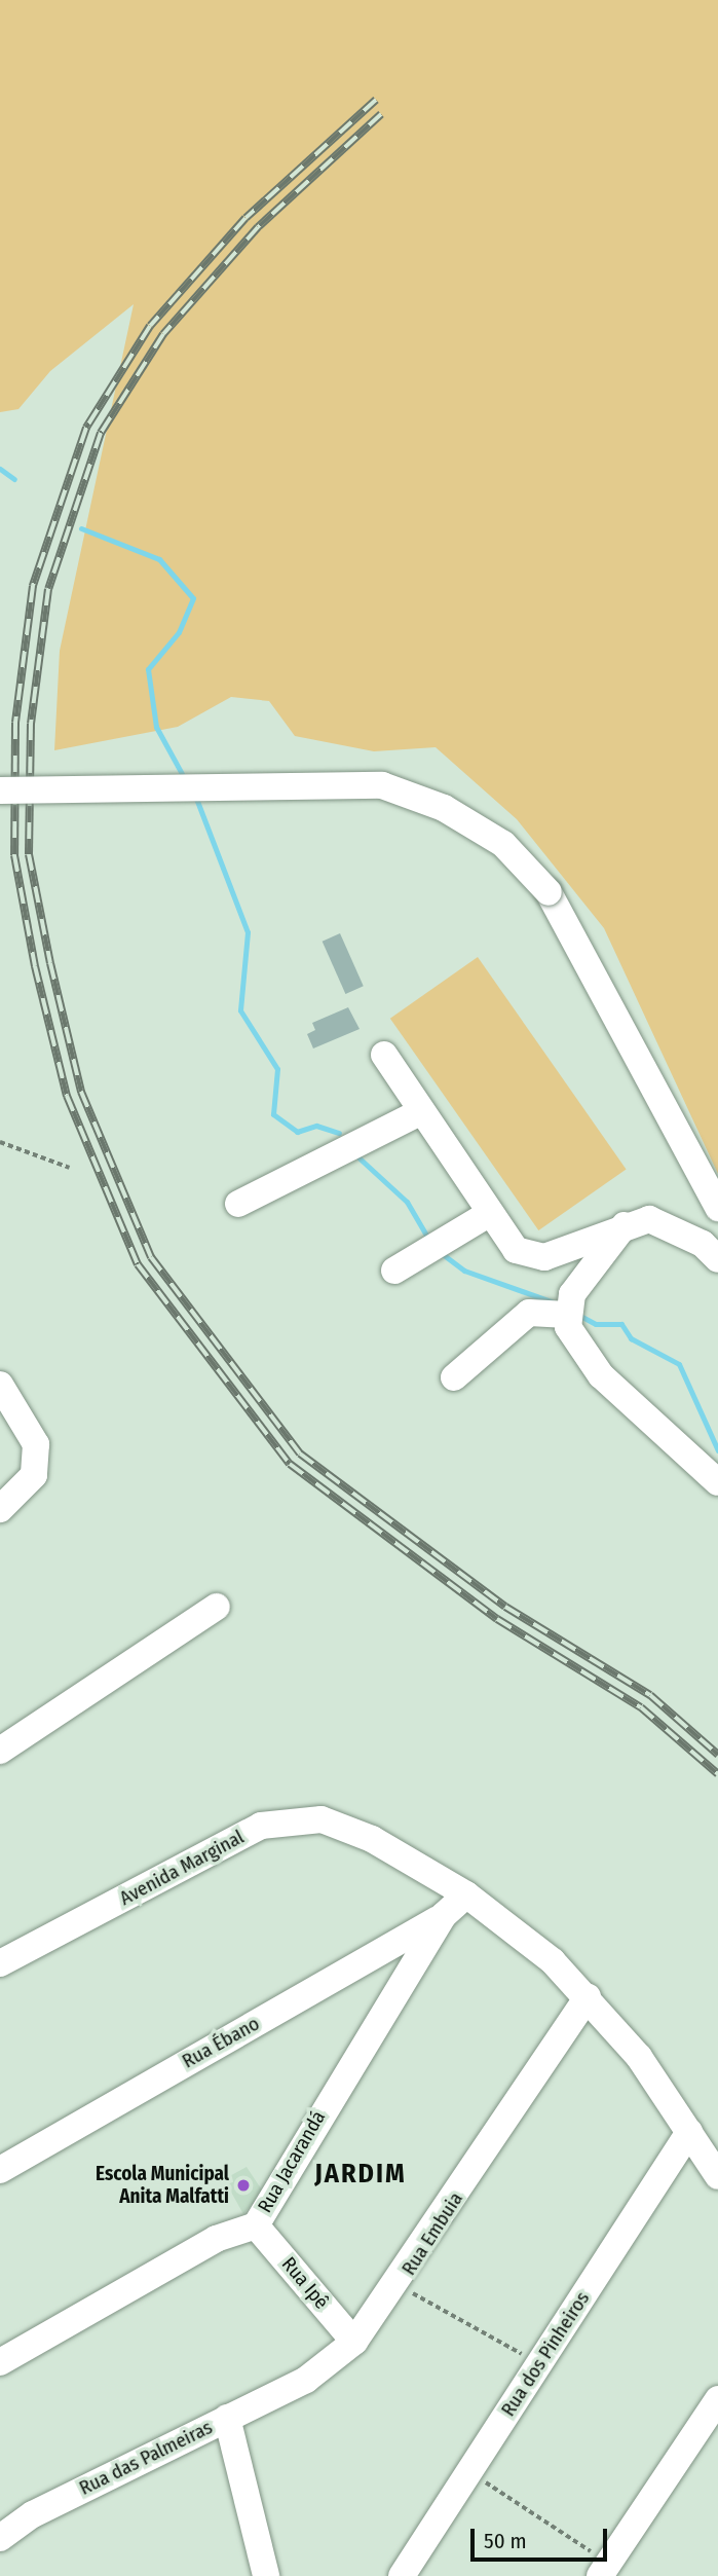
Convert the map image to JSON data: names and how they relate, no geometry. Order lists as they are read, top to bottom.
{
  "streets": {
    "street": [
      "Avenida Marginal",
      "Rua Ébano",
      "Rua Jacarandá",
      "Rua Embuia",
      "Rua Ipê",
      "Rua dos Pinheiros",
      "Rua das Palmeiras"
    ]
  },
  "crossings": [
    ["Avenida Marginal", "Rua Jacarandá"],
    ["Avenida Marginal", "Rua Embuia"],
    ["Avenida Marginal", "Rua dos Pinheiros"],
    ["Rua Ébano", "Rua Jacarandá"],
    ["Rua Jacarandá", "Rua Ipê"],
    ["Rua Embuia", "Rua Ipê"],
    ["Rua Embuia", "Rua das Palmeiras"]
  ],
  "districts": ["JARDIM"],
  "places": ["Escola Municipal Anita Malfatti"],
  "scale_bar": "50 m"
}
